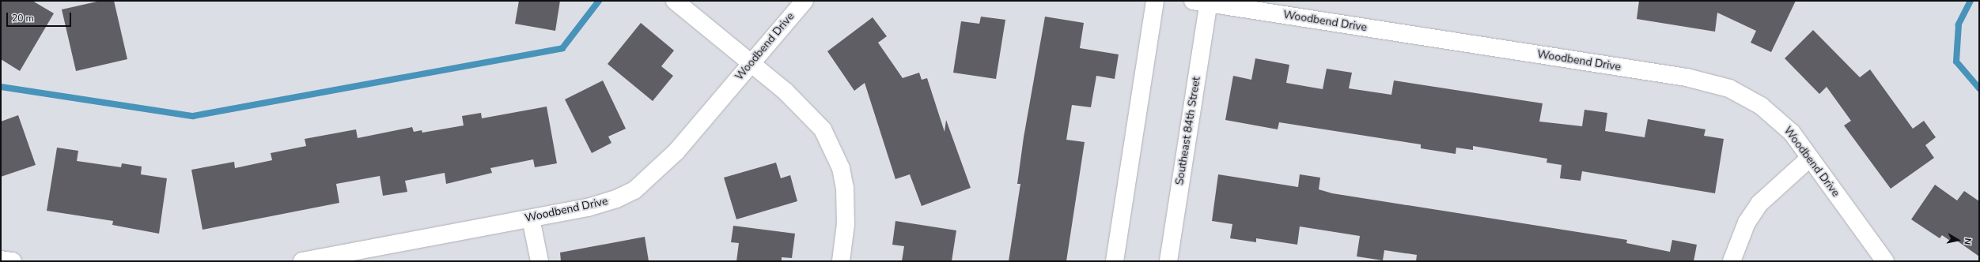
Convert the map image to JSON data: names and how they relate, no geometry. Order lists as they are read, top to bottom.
{
  "streets": {
    "street": ["Woodbend Drive", "Southeast 84th Street"]
  },
  "crossings": [
    ["Woodbend Drive", "Southeast 84th Street"]
  ],
  "scale_bar": "20 m",
  "north": "right"
}
